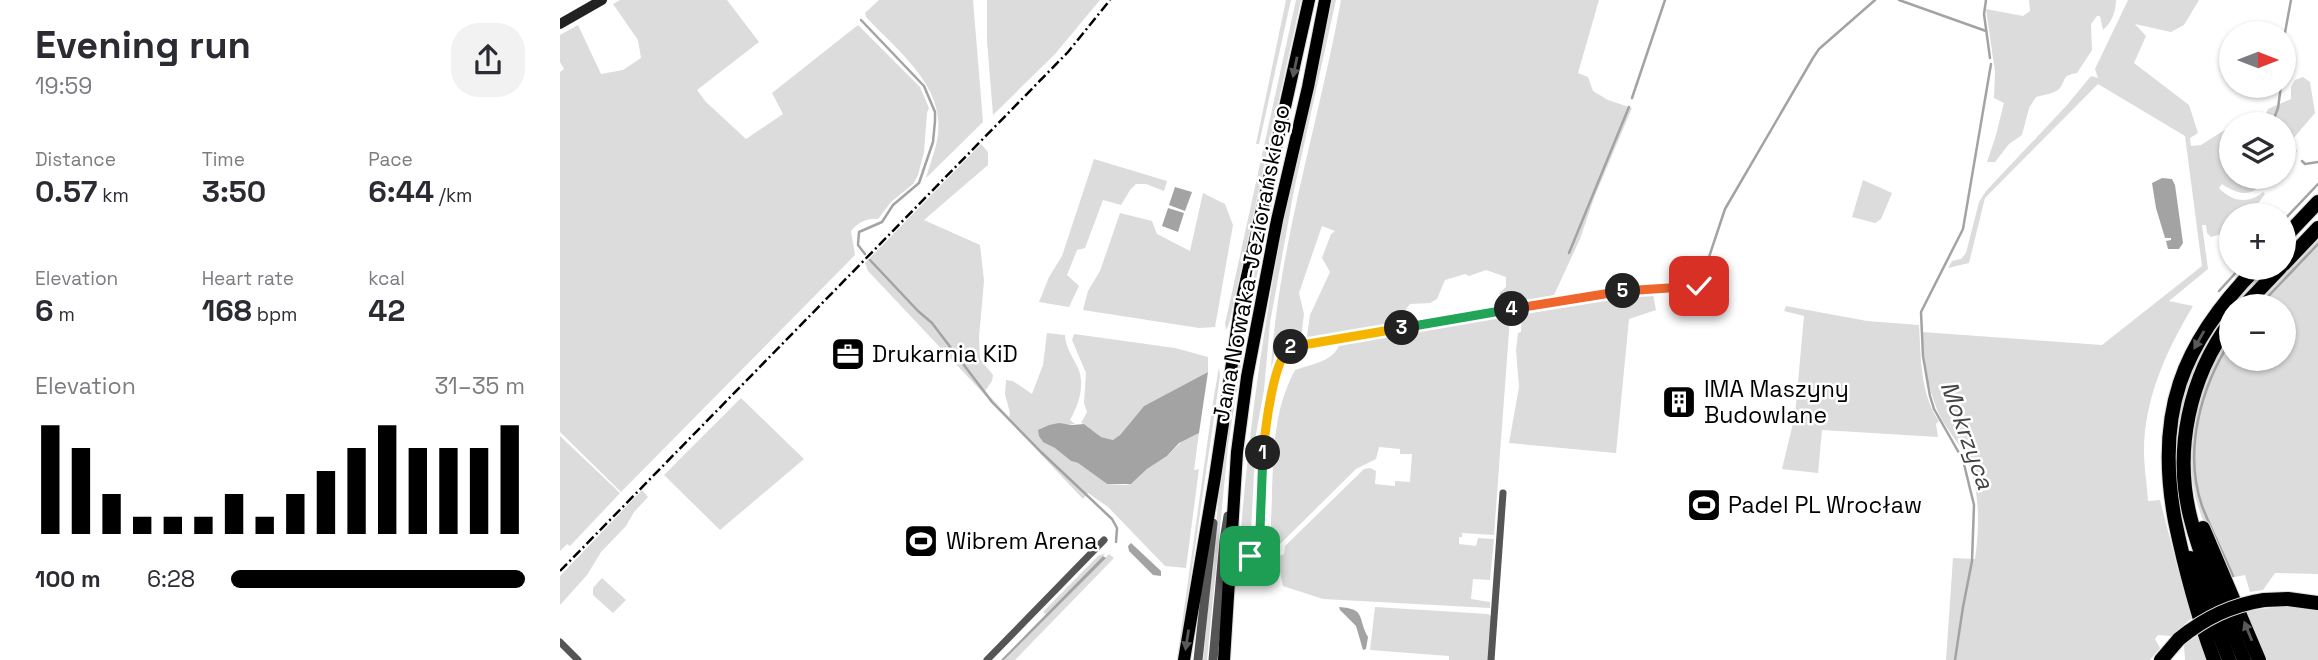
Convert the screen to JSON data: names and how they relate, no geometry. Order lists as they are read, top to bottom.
{
  "streets": {
    "main road": ["Jana Nowaka-Jeziorańskiego"]
  },
  "water": ["Mokrzyca"],
  "places": {
    "office": ["Drukarnia KiD"],
    "building": ["IMA Maszyny Budowlane"],
    "sports": ["Padel PL Wrocław", "Wibrem Arena"]
  },
  "north": "right",
  "page": {
    "heading": ["Evening run", "19:59"],
    "map_buttons": ["+", "−"],
    "stats": [
      ["Distance", "0.57 km"],
      ["Time", "3:50"],
      ["Pace", "6:44 /km"],
      ["Elevation", "6 m"],
      ["Heart rate", "168 bpm"],
      ["kcal", "42"]
    ],
    "pins": [
      "5",
      "4",
      "3",
      "2",
      "1"
    ],
    "chart": ["Elevation", "31–35 m"],
    "list": [
      {
        "name": "100 m",
        "note": "6:28"
      }
    ]
  }
}
